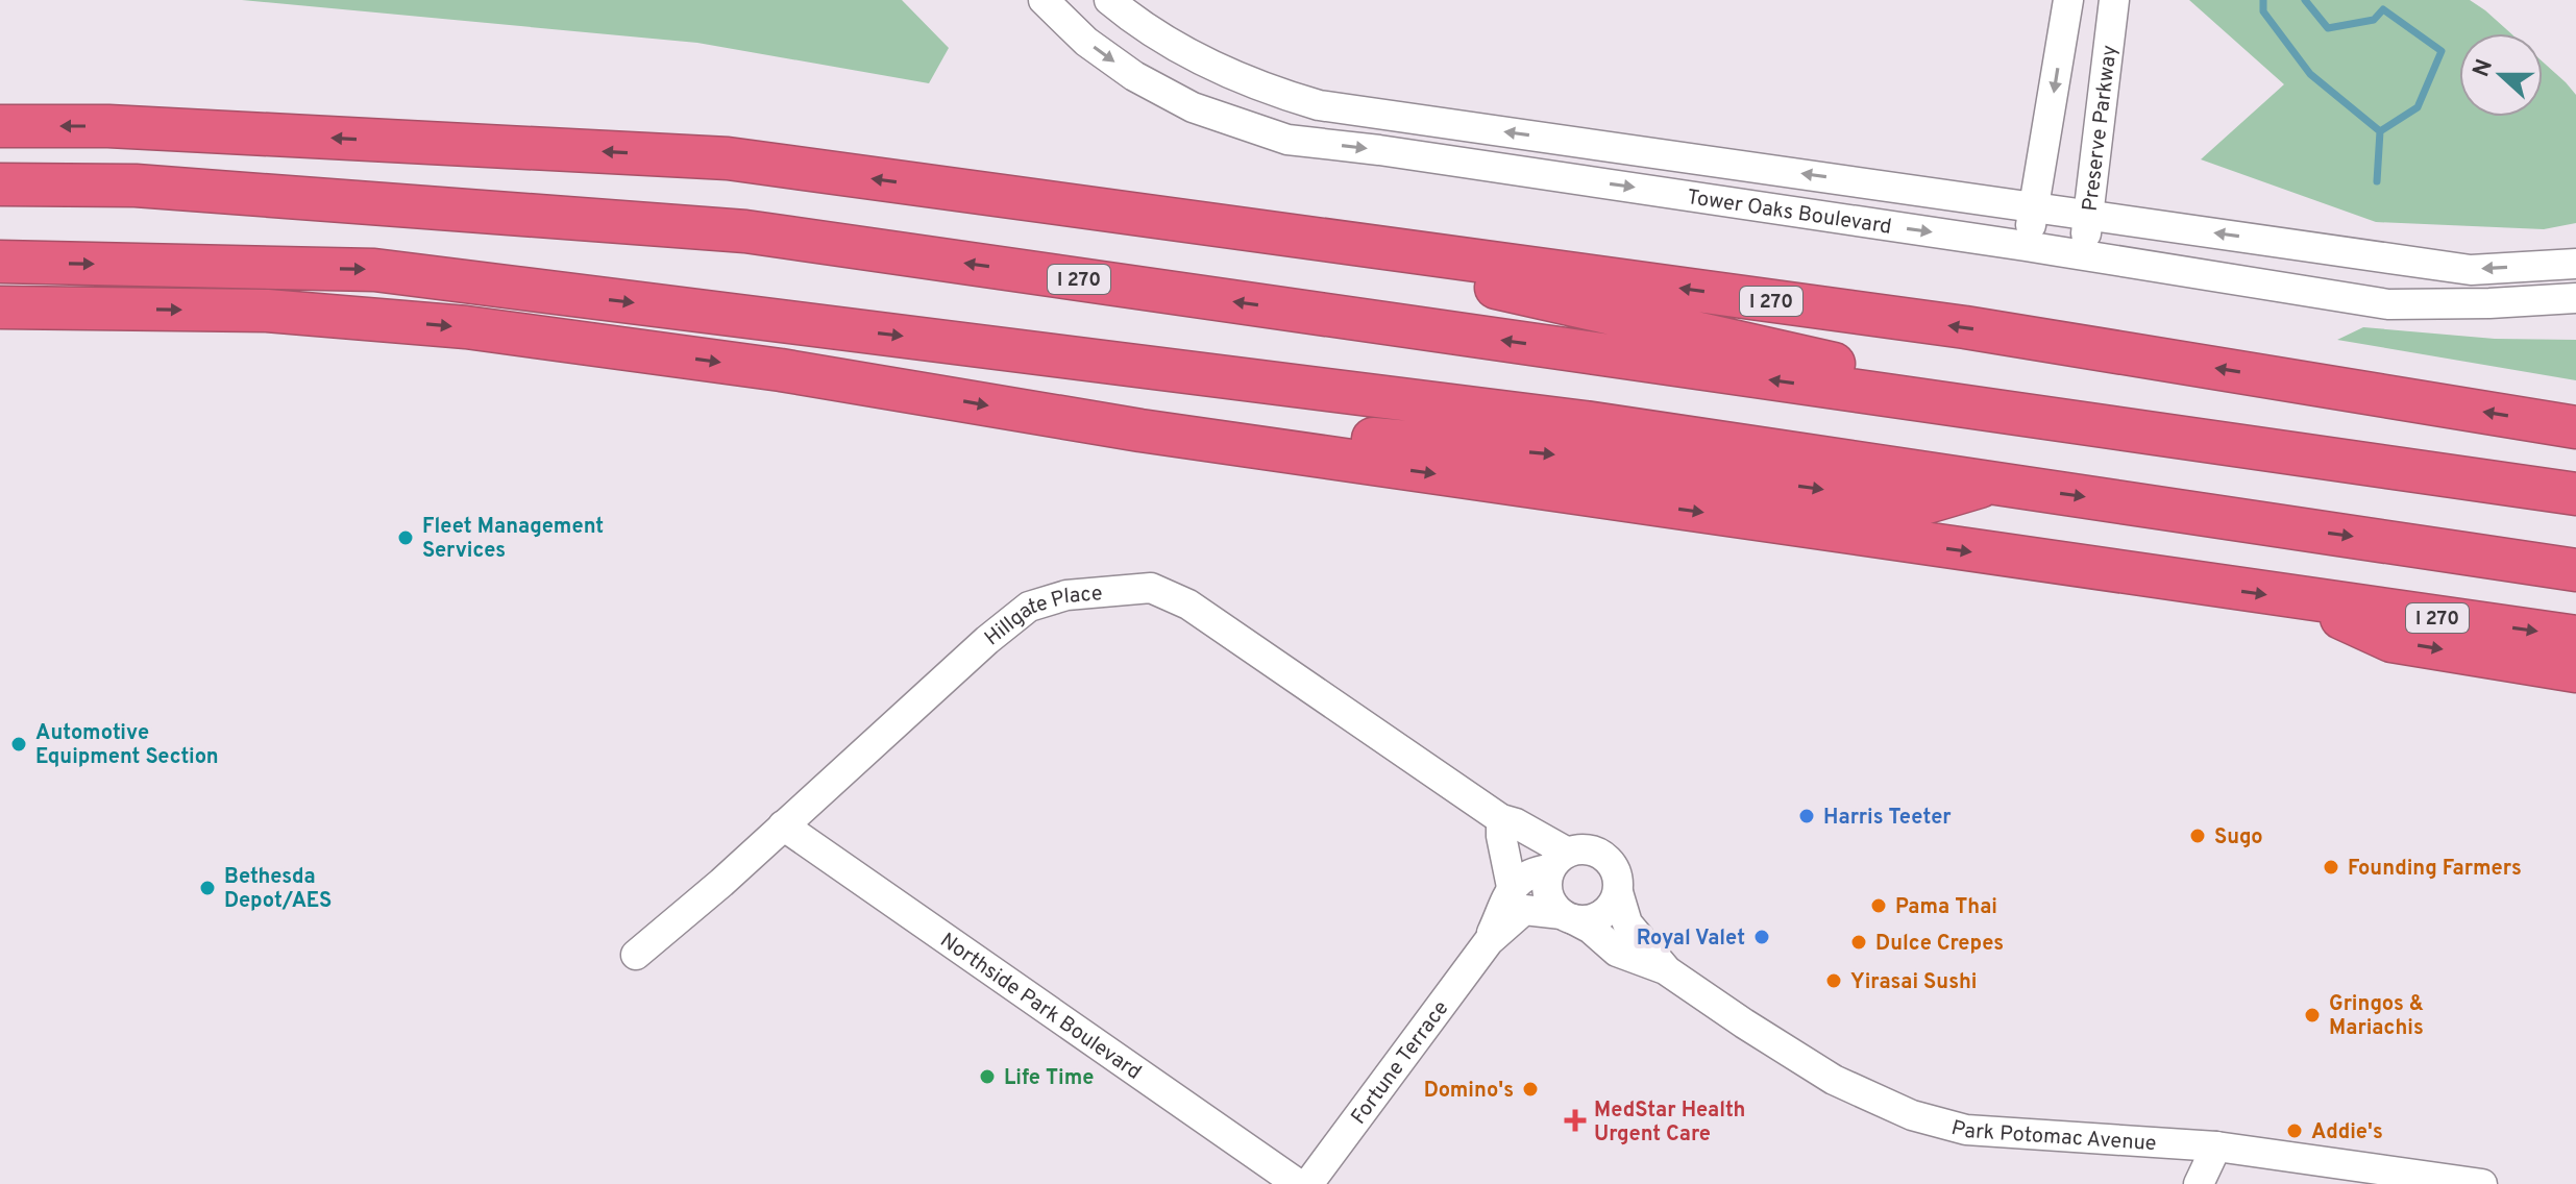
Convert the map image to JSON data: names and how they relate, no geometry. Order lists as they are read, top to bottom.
{
  "streets": {
    "highway": ["I 270"],
    "street": [
      "Preserve Parkway",
      "Tower Oaks Boulevard",
      "Hillgate Place",
      "Northside Park Boulevard",
      "Fortune Terrace",
      "Park Potomac Avenue"
    ]
  },
  "crossings": [
    ["Preserve Parkway", "Tower Oaks Boulevard"],
    ["Hillgate Place", "Northside Park Boulevard"],
    ["Hillgate Place", "Fortune Terrace"]
  ],
  "places": {
    "other": [
      "Fleet Management Services",
      "Automotive Equipment Section",
      "Harris Teeter",
      "Sugo",
      "Founding Farmers",
      "Bethesda Depot/AES",
      "Pama Thai",
      "Royal Valet",
      "Dulce Crepes",
      "Yirasai Sushi",
      "Gringos & Mariachis",
      "Life Time",
      "Domino's",
      "Addie's"
    ],
    "health": ["MedStar Health Urgent Care"]
  },
  "north": "left"
}
